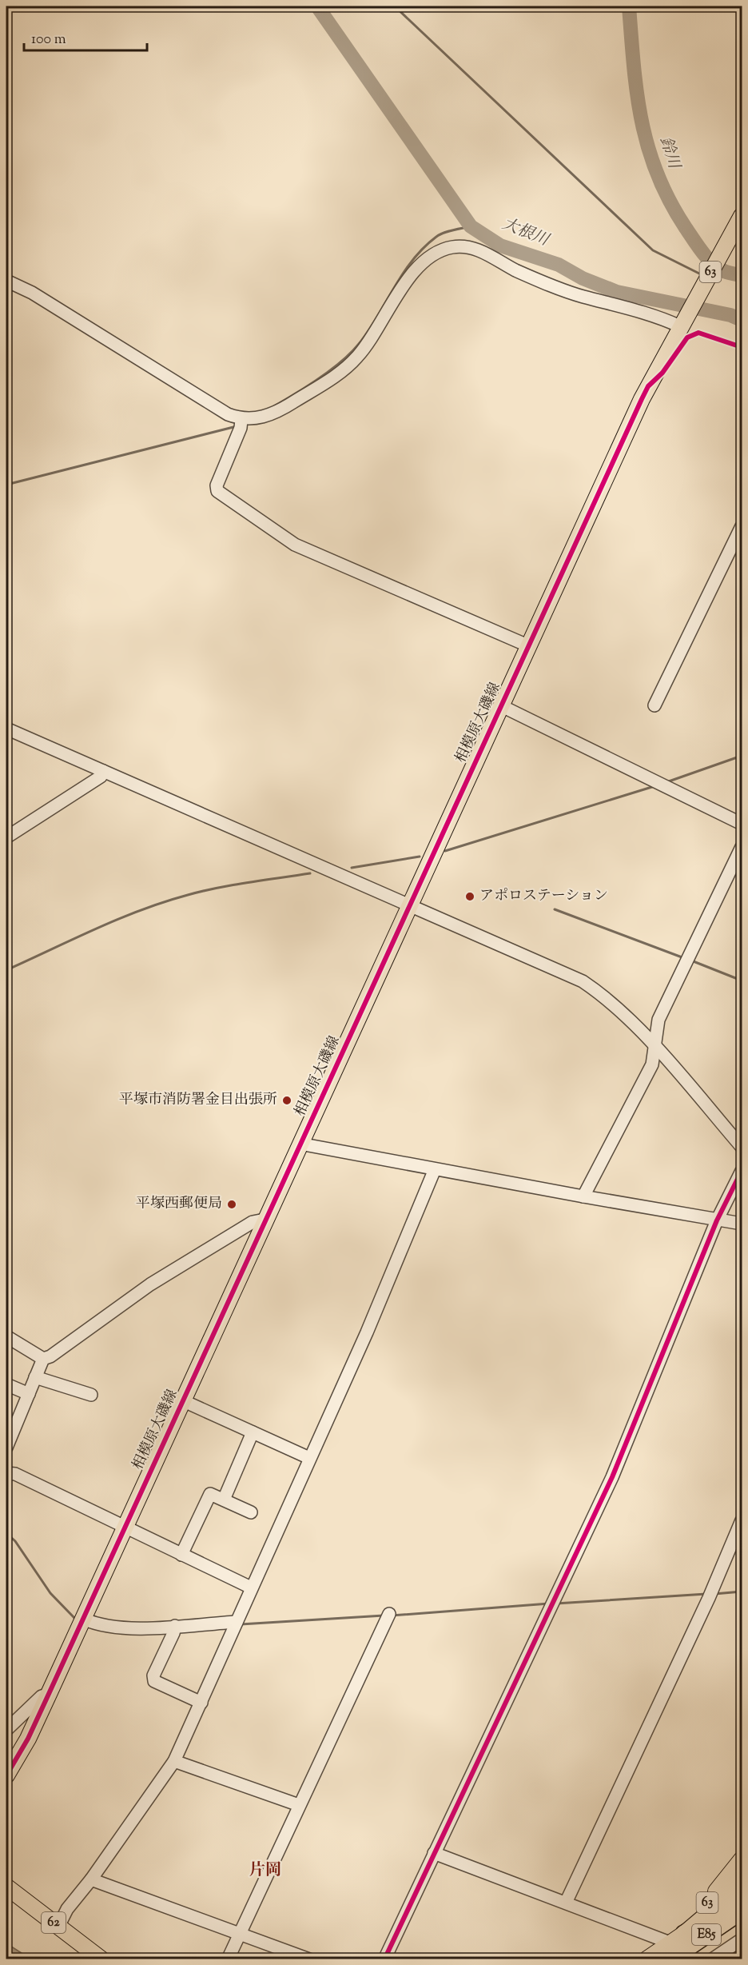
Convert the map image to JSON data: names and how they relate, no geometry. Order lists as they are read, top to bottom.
{
  "streets": {
    "highway": ["E85"],
    "main road": ["63", "相模原大磯線", "62"]
  },
  "crossings": [
    ["63", "E85"]
  ],
  "districts": ["片岡"],
  "water": ["鈴川", "大根川"],
  "places": ["アポロステーション", "平塚市消防署金目出張所", "平塚西郵便局"],
  "scale_bar": "100 m"
}
